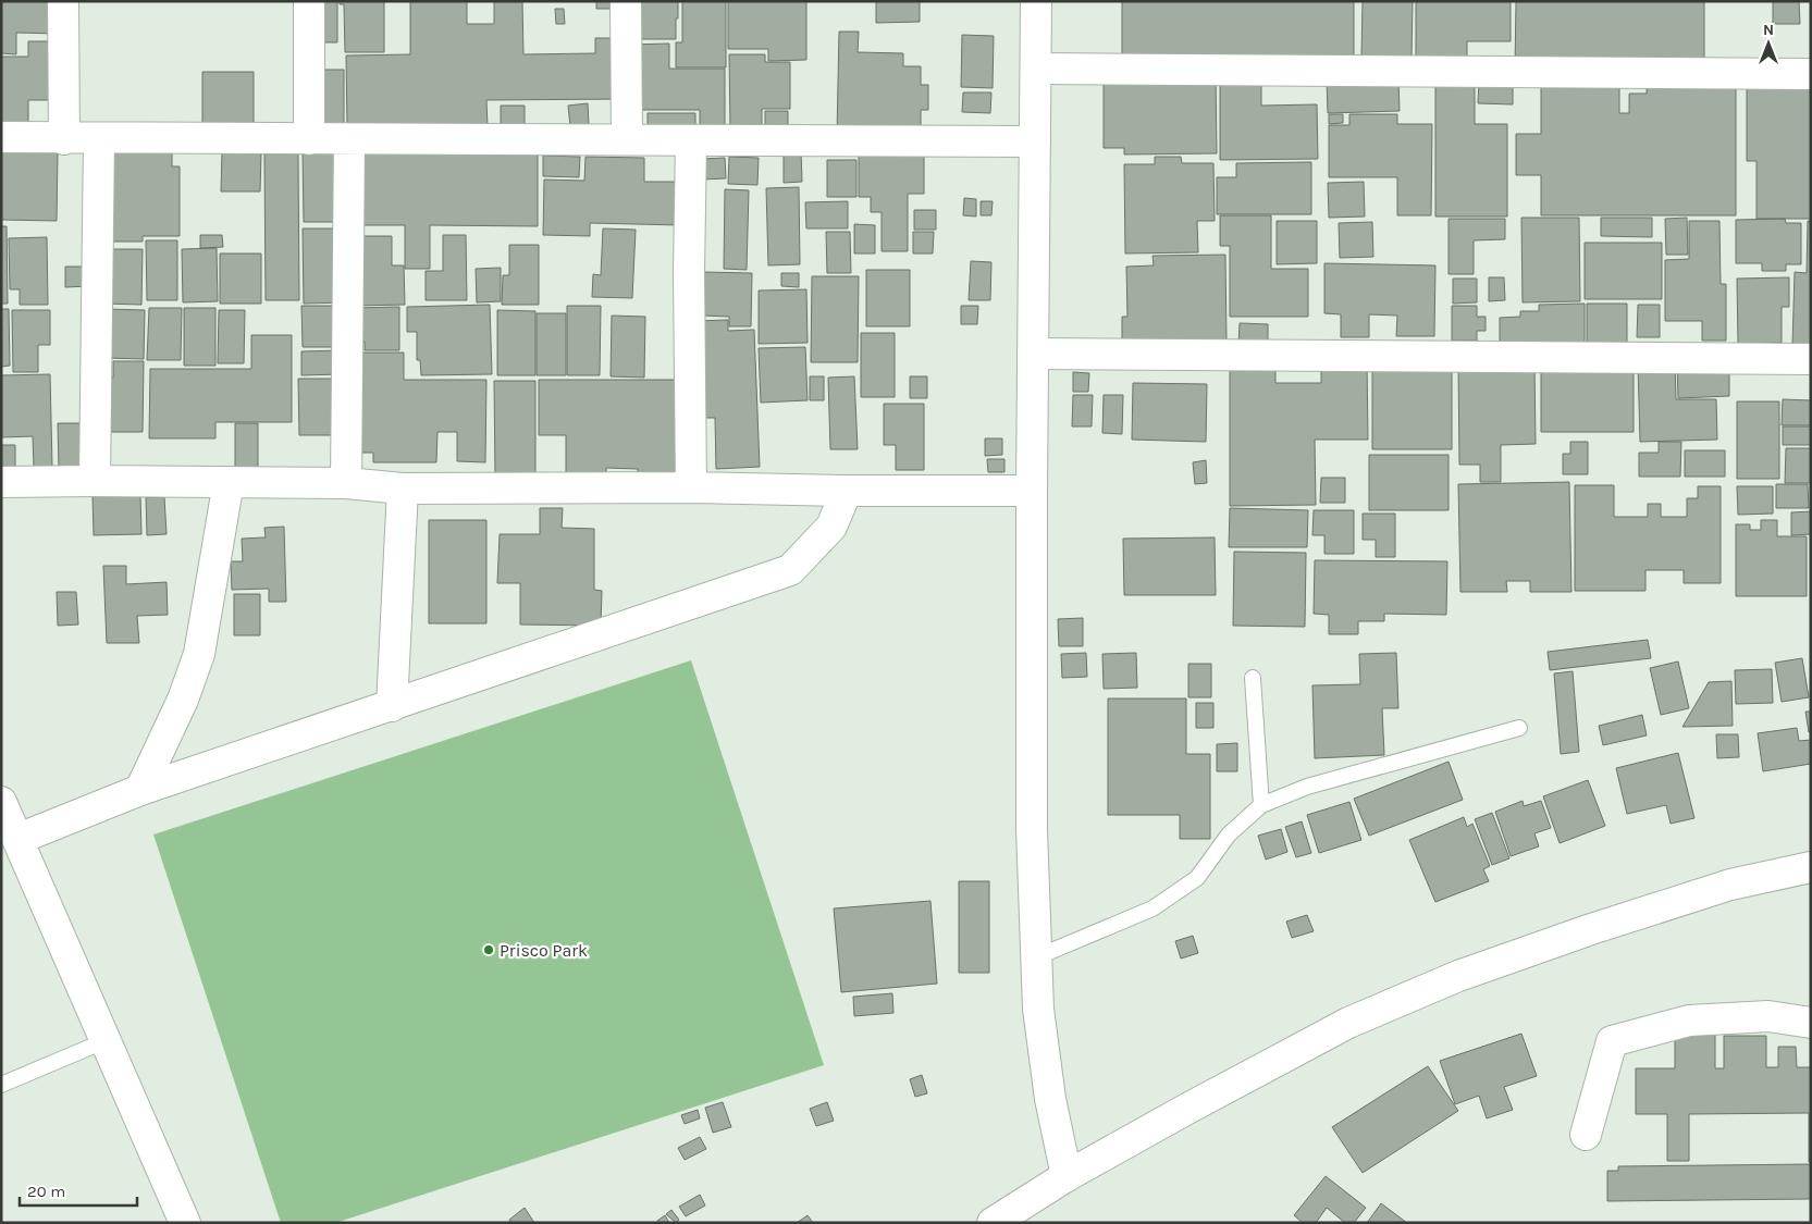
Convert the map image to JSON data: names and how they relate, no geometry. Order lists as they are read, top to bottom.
{
  "places": ["Prisco Park"],
  "scale_bar": "20 m",
  "north": "top"
}
